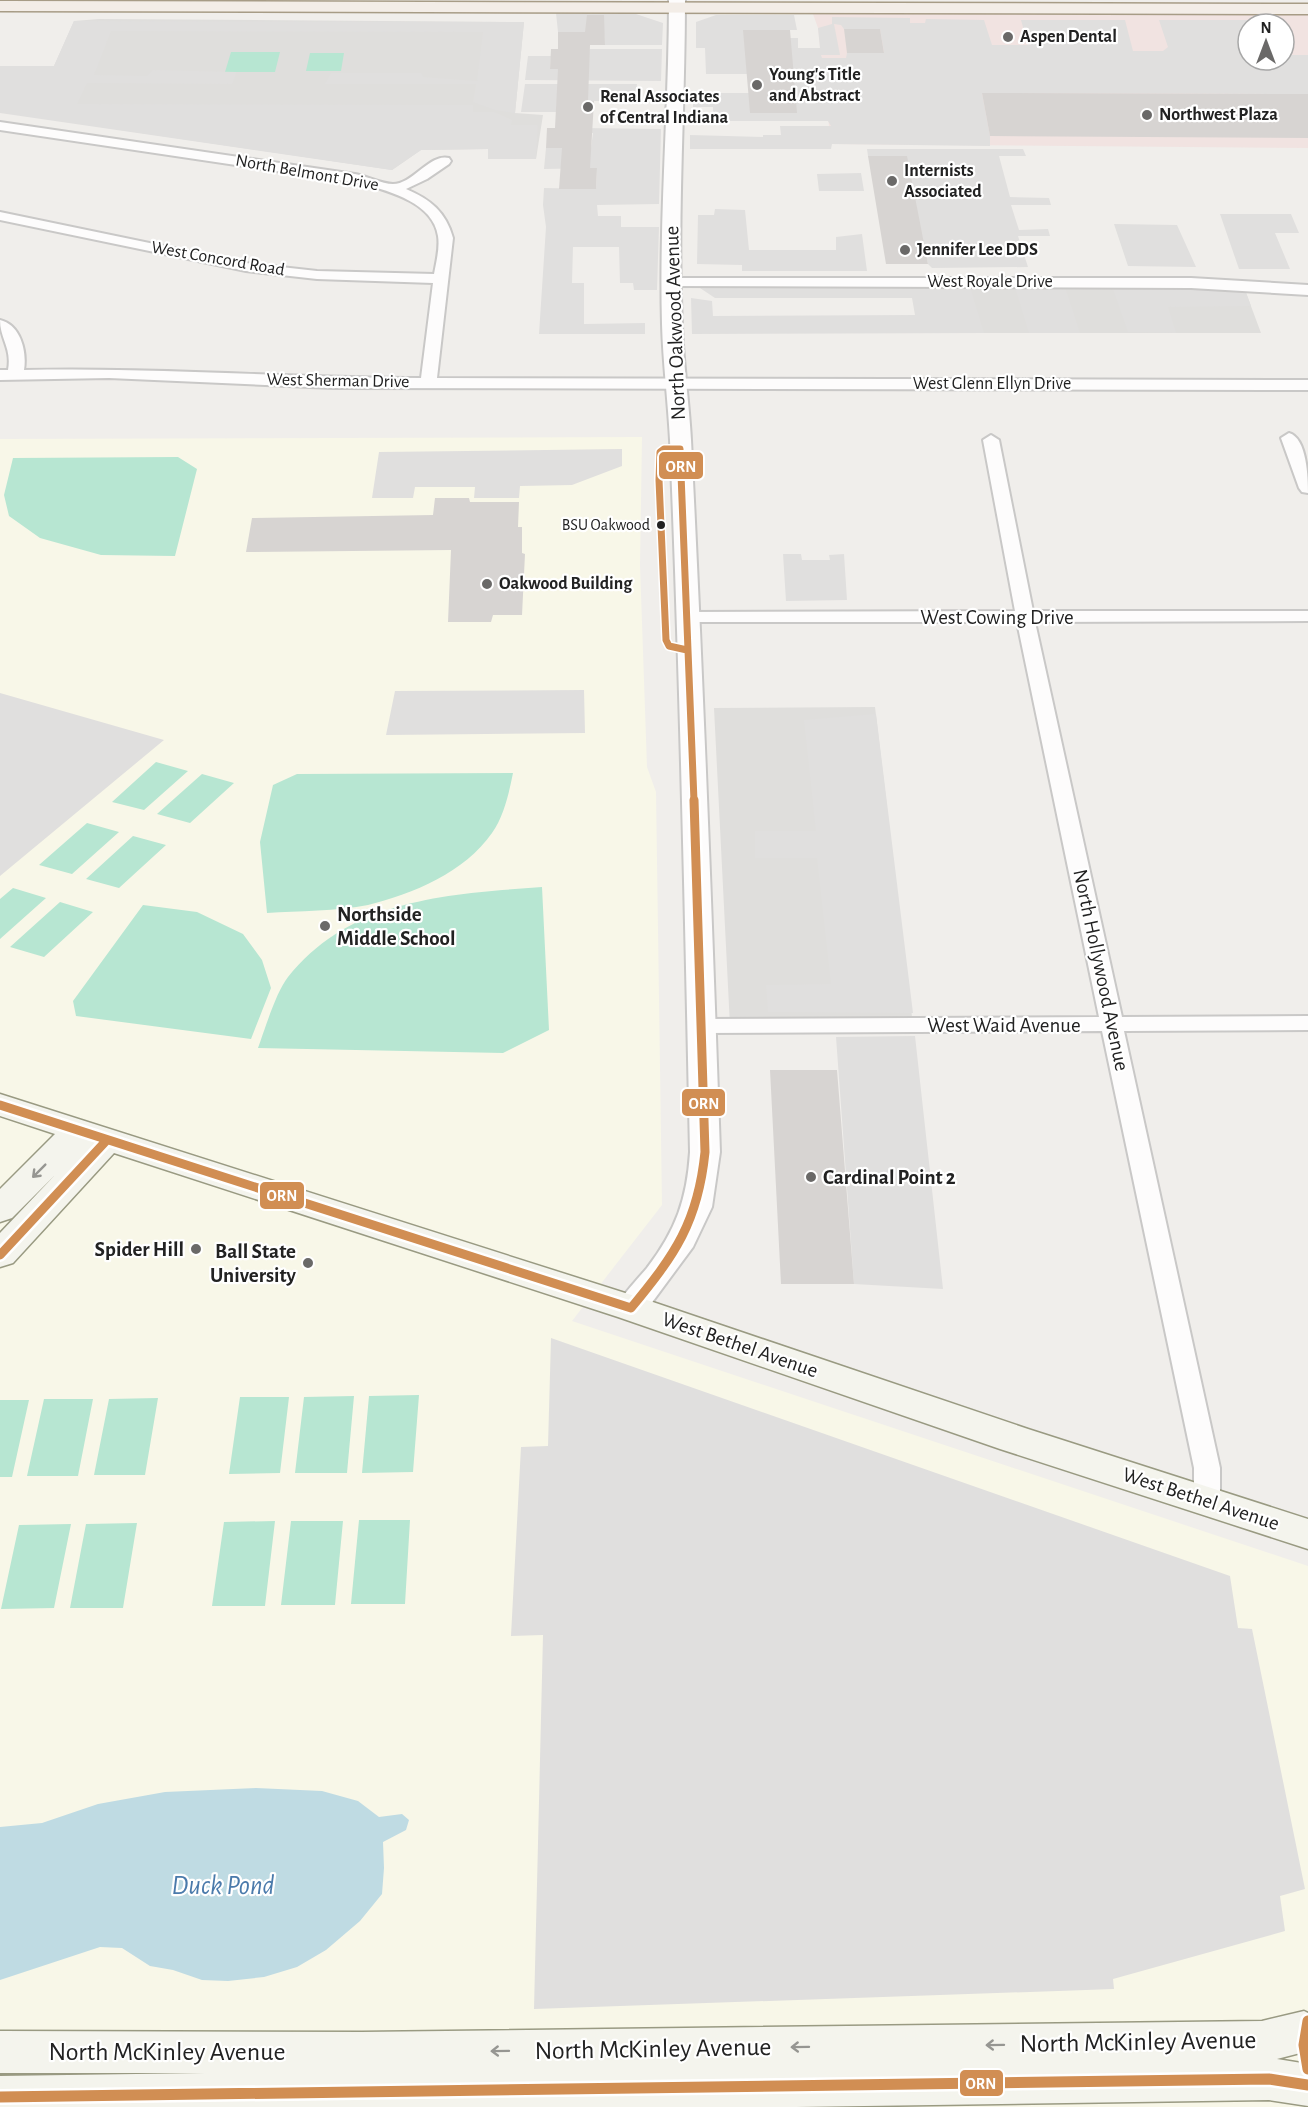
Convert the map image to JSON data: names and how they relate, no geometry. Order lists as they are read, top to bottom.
{
  "streets": {
    "main road": ["West Bethel Avenue", "North McKinley Avenue"],
    "street": [
      "North Belmont Drive",
      "West Concord Road",
      "West Royale Drive",
      "North Oakwood Avenue",
      "West Sherman Drive",
      "West Glenn Ellyn Drive",
      "West Cowing Drive",
      "North Hollywood Avenue",
      "West Waid Avenue"
    ]
  },
  "crossings": [
    ["North Belmont Drive", "West Concord Road"],
    ["North Belmont Drive", "West Sherman Drive"],
    ["West Royale Drive", "North Oakwood Avenue"],
    ["North Oakwood Avenue", "West Sherman Drive"],
    ["North Oakwood Avenue", "West Glenn Ellyn Drive"],
    ["North Oakwood Avenue", "West Cowing Drive"],
    ["North Oakwood Avenue", "West Waid Avenue"],
    ["North Oakwood Avenue", "West Bethel Avenue"],
    ["West Sherman Drive", "West Glenn Ellyn Drive"],
    ["West Cowing Drive", "North Hollywood Avenue"],
    ["North Hollywood Avenue", "West Waid Avenue"],
    ["North Hollywood Avenue", "West Bethel Avenue"]
  ],
  "water": ["Duck Pond"],
  "places": [
    "Aspen Dental",
    "Young's Title and Abstract",
    "Renal Associates of Central Indiana",
    "Northwest Plaza",
    "Internists Associated",
    "Jennifer Lee DDS",
    "BSU Oakwood",
    "Oakwood Building",
    "Northside Middle School",
    "Cardinal Point 2",
    "Spider Hill",
    "Ball State University"
  ],
  "lines": ["transit line ORN"],
  "north": "top"
}
